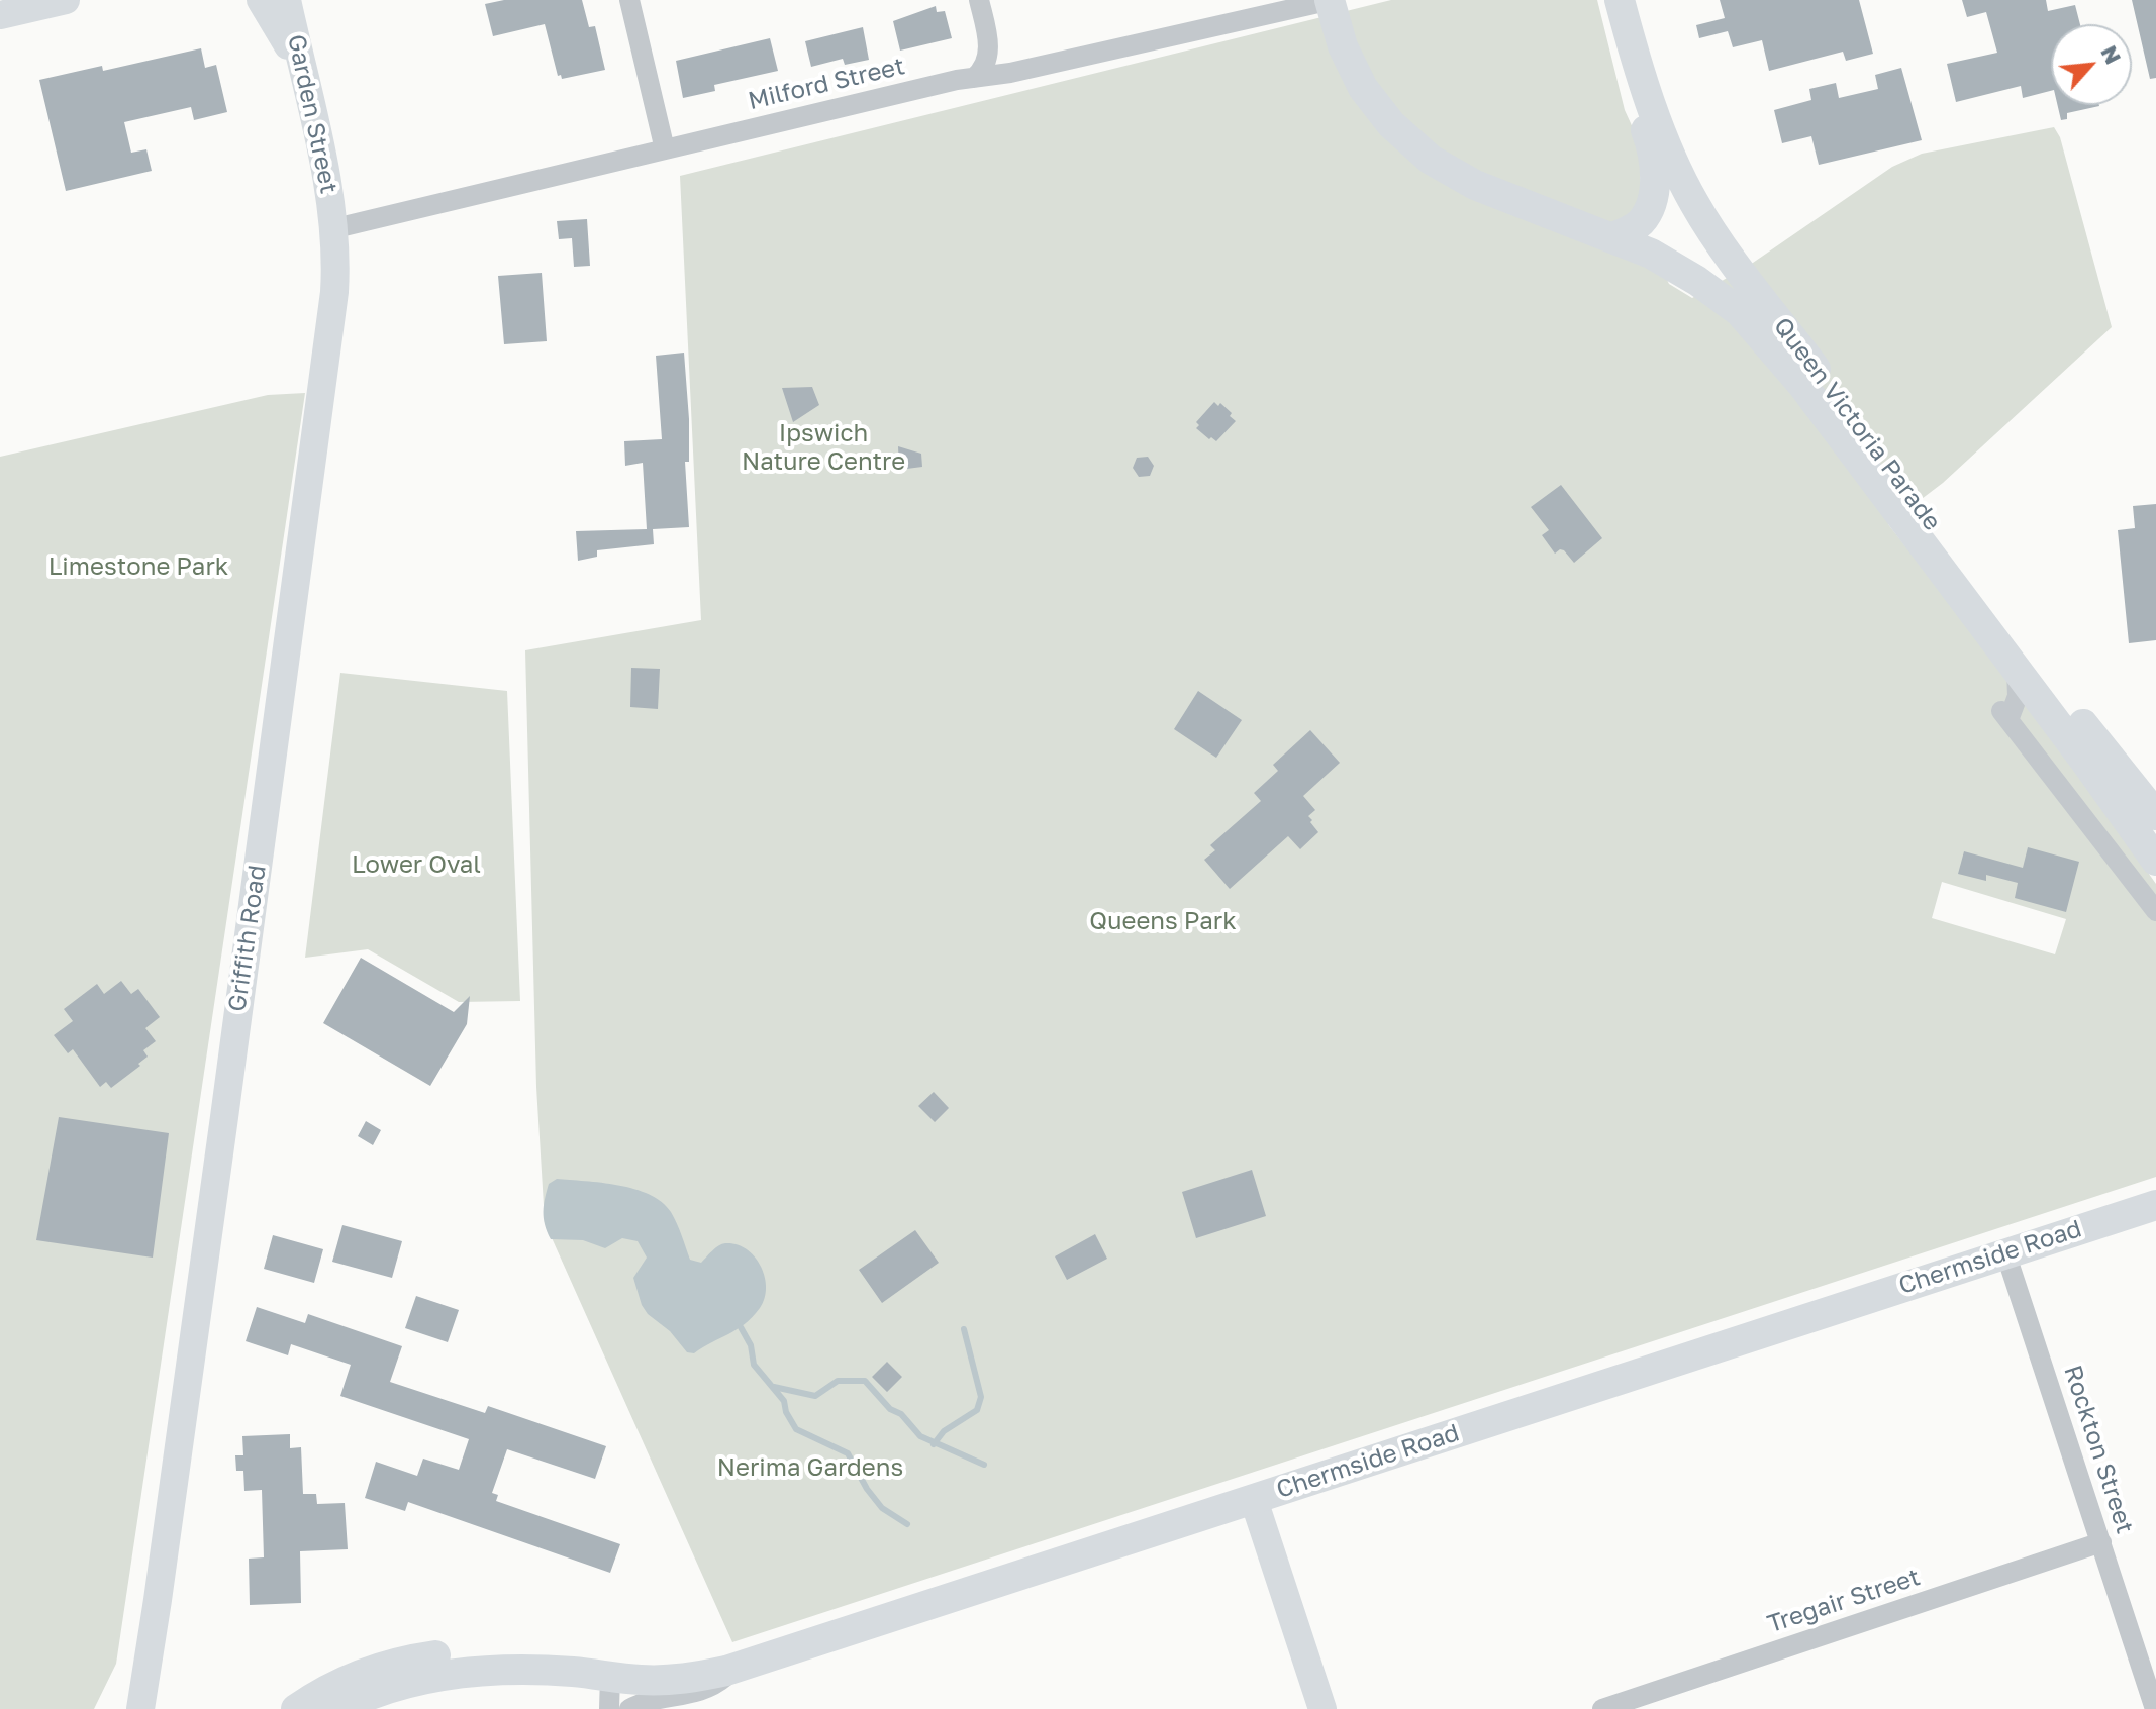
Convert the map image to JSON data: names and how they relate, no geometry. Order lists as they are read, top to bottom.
{
  "streets": {
    "main road": ["Queen Victoria Parade", "Chermside Road"],
    "street": [
      "Milford Street",
      "Garden Street",
      "Griffith Road",
      "Rockton Street",
      "Tregair Street"
    ]
  },
  "crossings": [
    ["Milford Street", "Garden Street"],
    ["Milford Street", "Queen Victoria Parade"],
    ["Milford Street", "Griffith Road"],
    ["Garden Street", "Griffith Road"],
    ["Chermside Road", "Rockton Street"],
    ["Rockton Street", "Tregair Street"]
  ],
  "parks": [
    "Ipswich Nature Centre",
    "Limestone Park",
    "Lower Oval",
    "Queens Park",
    "Nerima Gardens"
  ],
  "north": "top right"
}
